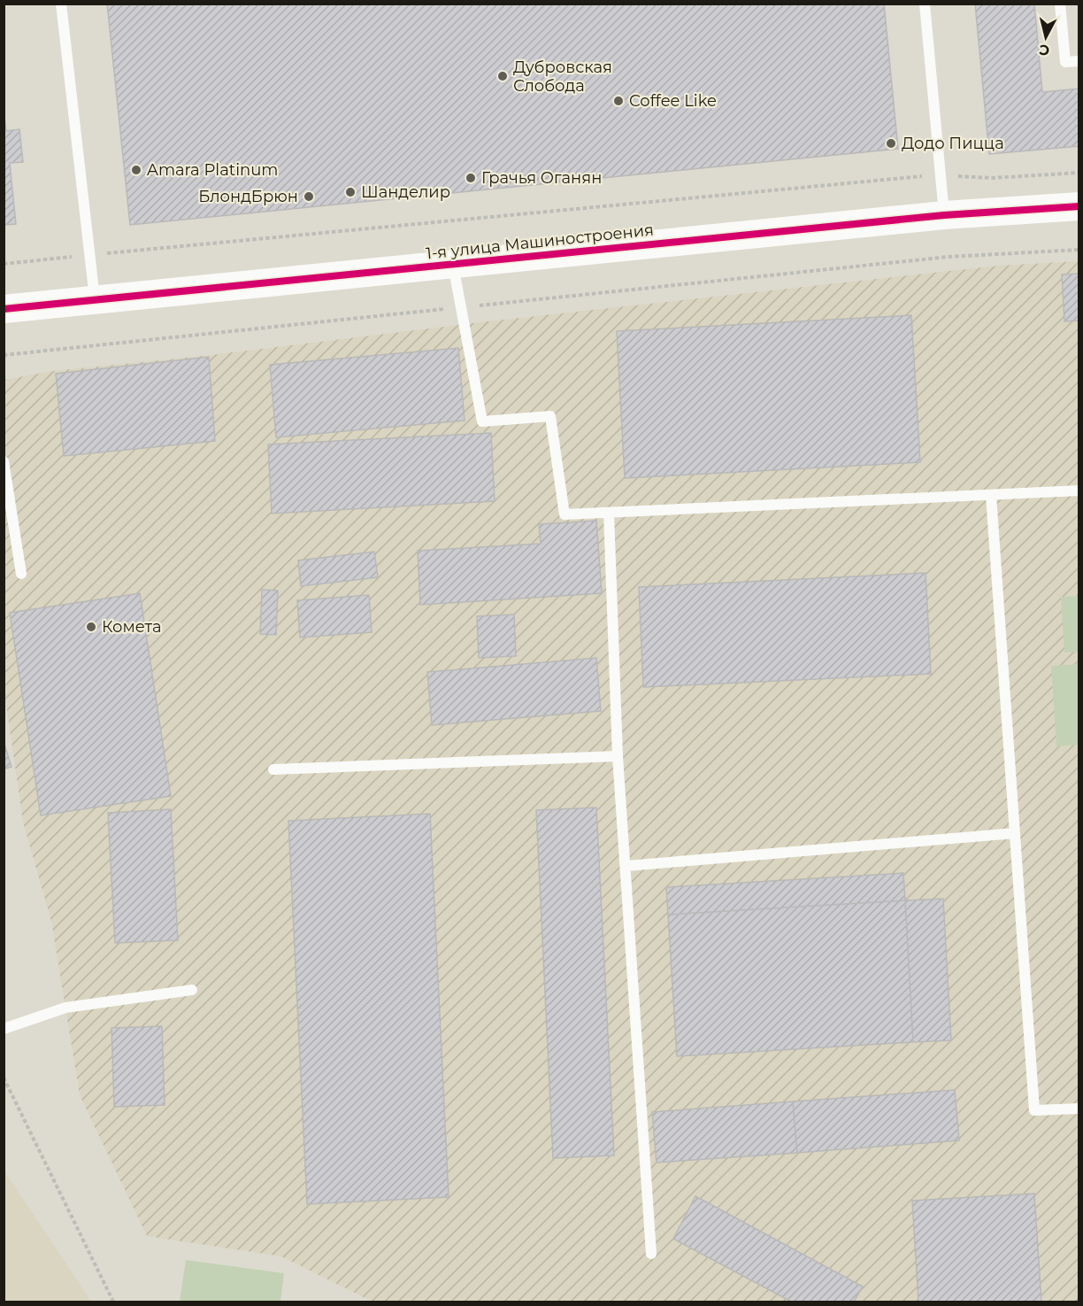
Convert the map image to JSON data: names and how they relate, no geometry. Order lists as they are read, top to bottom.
{
  "streets": {
    "street": ["1-я улица Машиностроения"]
  },
  "places": [
    "Дубровская Слобода",
    "Coffee Like",
    "Додо Пицца",
    "Amara Platinum",
    "Грачья Оганян",
    "Шанделир",
    "БлондБрюн",
    "Комета"
  ],
  "north": "bottom"
}
